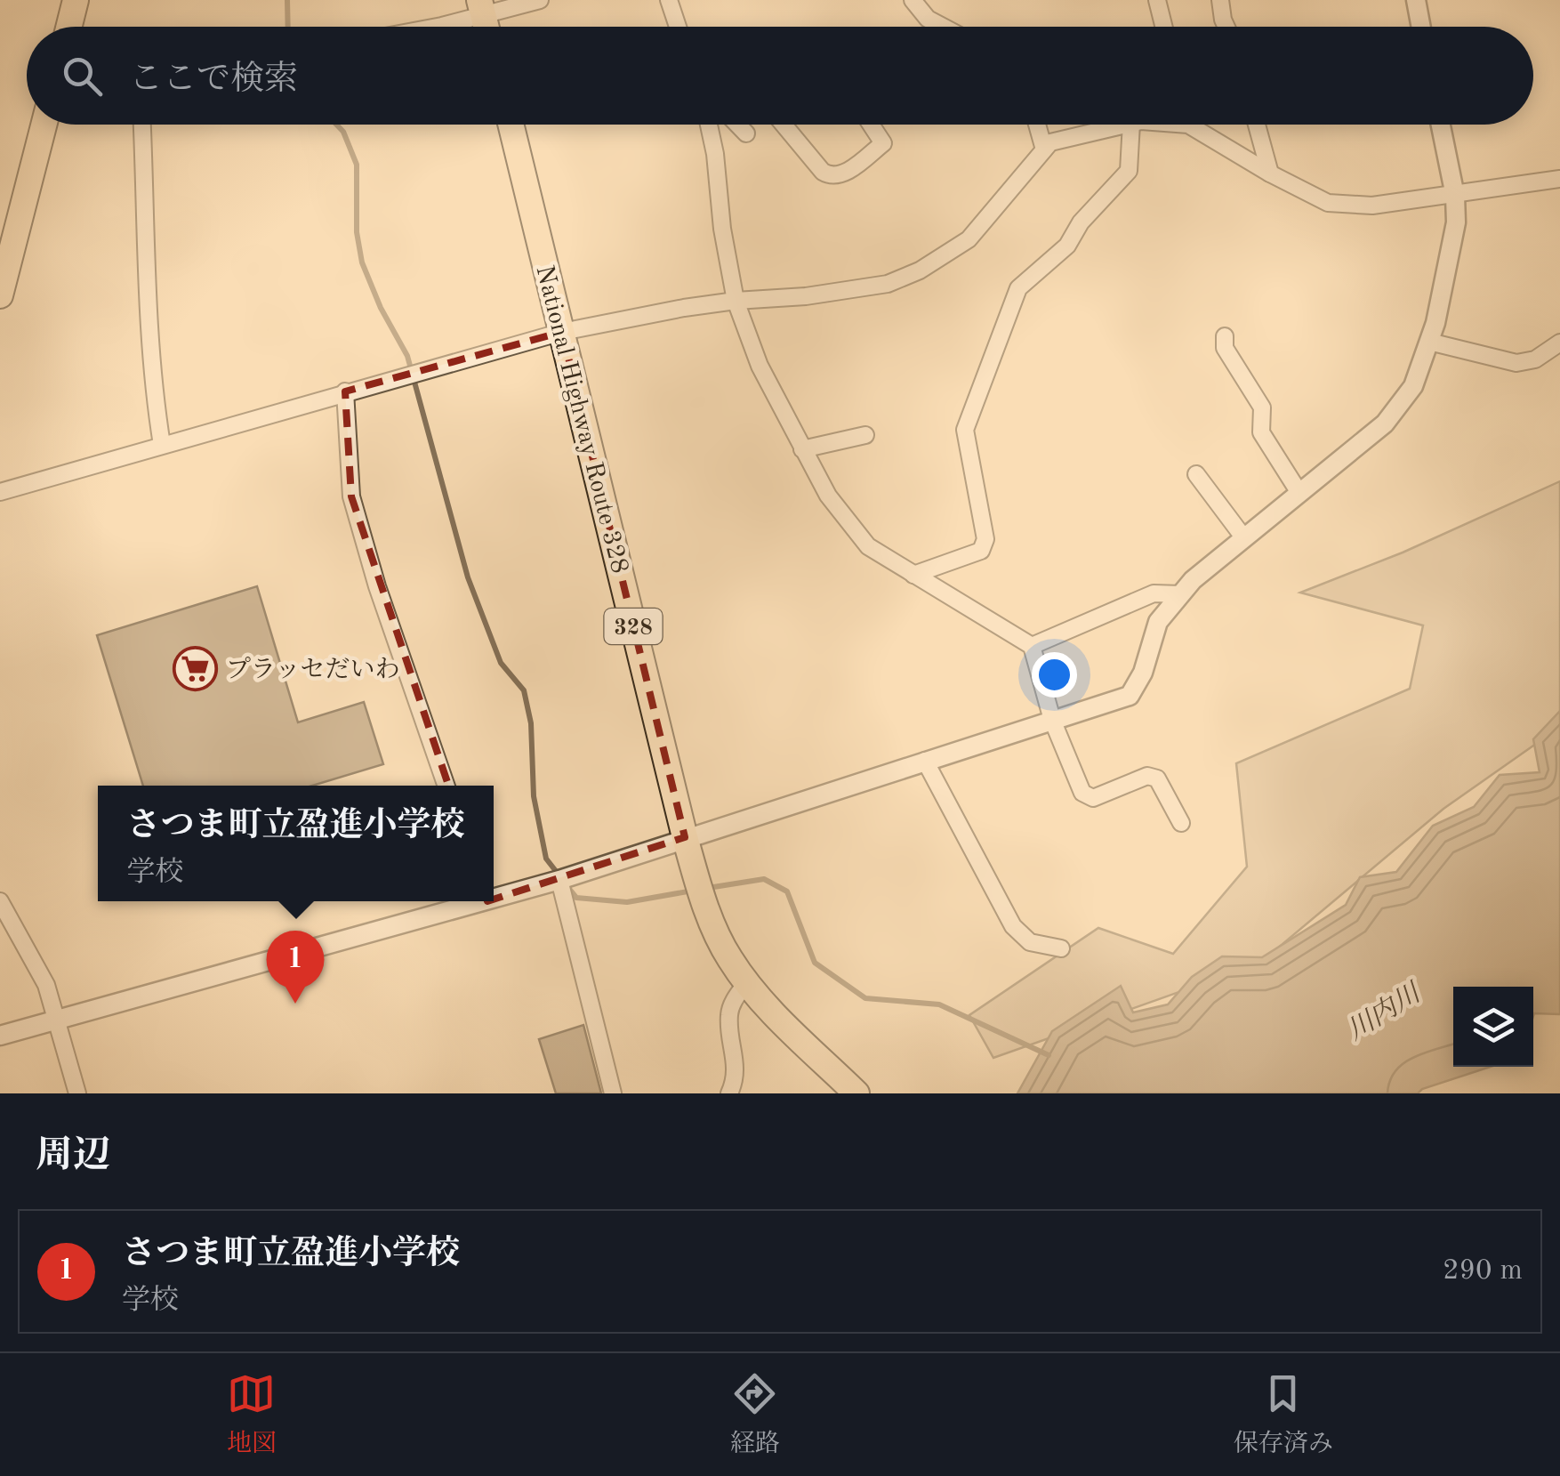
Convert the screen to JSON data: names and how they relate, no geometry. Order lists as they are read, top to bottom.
{
  "streets": {
    "highway": ["National Highway Route 328", "328"]
  },
  "water": ["川内川"],
  "places": {
    "supermarket": ["プラッセだいわ"]
  },
  "page": {
    "search": "ここで検索",
    "popup": ["さつま町立盈進小学校", "学校"],
    "pins": "1",
    "heading": "周辺",
    "list": [
      {
        "mark": "1",
        "name": "さつま町立盈進小学校",
        "note": "学校",
        "value": "290 m"
      }
    ],
    "nav": ["地図", "経路", "保存済み"]
  }
}
